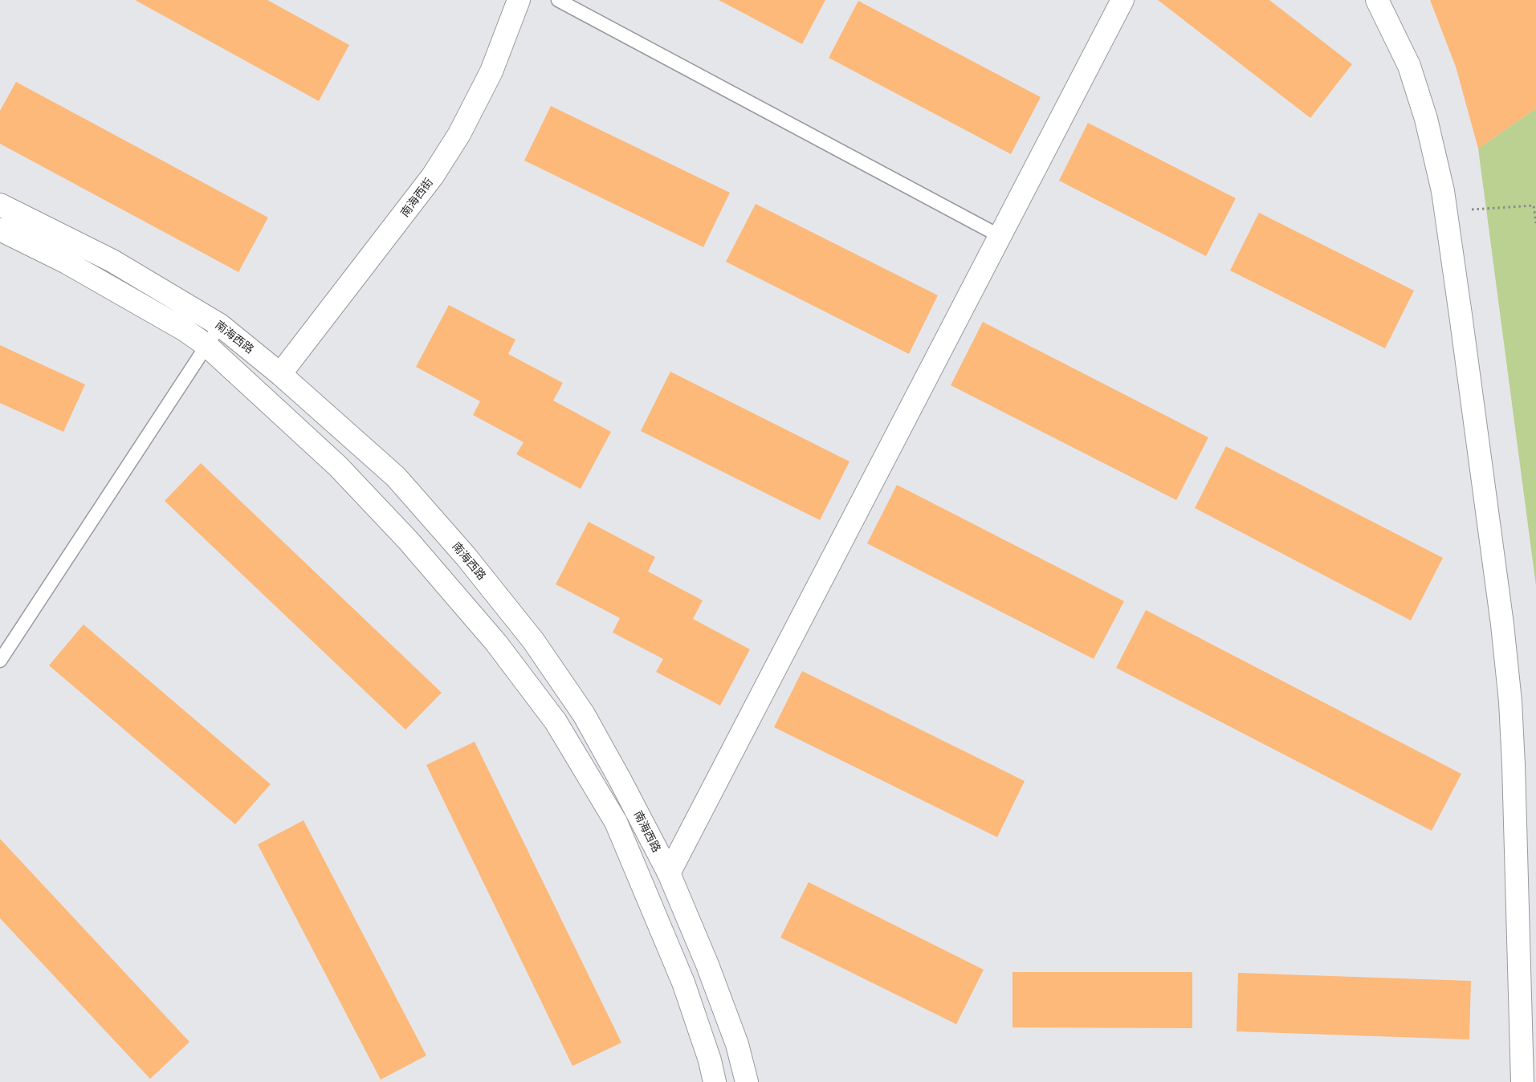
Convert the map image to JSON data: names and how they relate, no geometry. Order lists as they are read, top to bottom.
{
  "streets": {
    "street": ["南海西街", "南海西路"]
  },
  "crossings": [
    ["南海西街", "南海西路"]
  ]
}
